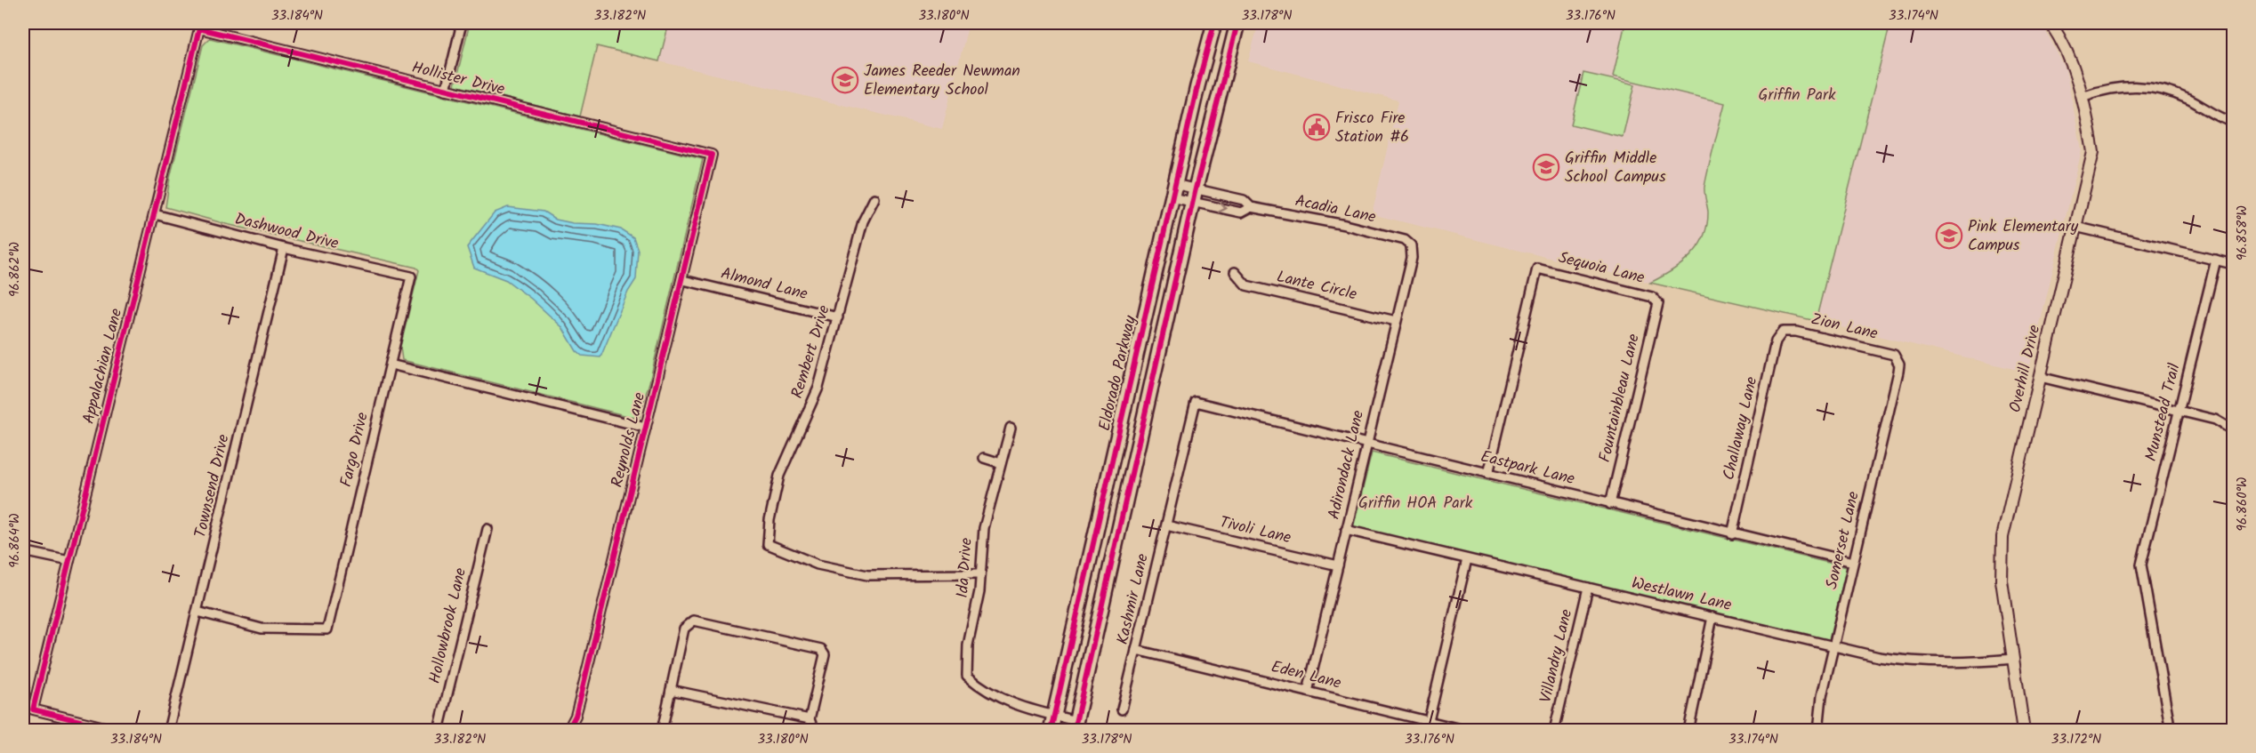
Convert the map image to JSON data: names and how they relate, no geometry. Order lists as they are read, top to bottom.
{
  "streets": {
    "main road": ["Eldorado Parkway"],
    "street": [
      "Hollister Drive",
      "Acadia Lane",
      "Dashwood Drive",
      "Sequoia Lane",
      "Almond Lane",
      "Lante Circle",
      "Zion Lane",
      "Rembert Drive",
      "Appalachian Lane",
      "Overhill Drive",
      "Fountainbleau Lane",
      "Munstead Trail",
      "Challaway Lane",
      "Reynolds Lane",
      "Fargo Drive",
      "Adirondack Lane",
      "Eastpark Lane",
      "Townsend Drive",
      "Tivoli Lane",
      "Somerset Lane",
      "Ida Drive",
      "Westlawn Lane",
      "Kashmir Lane",
      "Hollowbrook Lane",
      "Villandry Lane",
      "Eden Lane"
    ]
  },
  "crossings": [
    ["Hollister Drive", "Appalachian Lane"],
    ["Hollister Drive", "Reynolds Lane"],
    ["Acadia Lane", "Eldorado Parkway"],
    ["Acadia Lane", "Adirondack Lane"],
    ["Dashwood Drive", "Appalachian Lane"],
    ["Dashwood Drive", "Fargo Drive"],
    ["Dashwood Drive", "Townsend Drive"],
    ["Sequoia Lane", "Fountainbleau Lane"],
    ["Sequoia Lane", "Eastpark Lane"],
    ["Almond Lane", "Rembert Drive"],
    ["Almond Lane", "Reynolds Lane"],
    ["Lante Circle", "Adirondack Lane"],
    ["Zion Lane", "Challaway Lane"],
    ["Zion Lane", "Somerset Lane"],
    ["Rembert Drive", "Ida Drive"],
    ["Overhill Drive", "Westlawn Lane"],
    ["Eldorado Parkway", "Ida Drive"],
    ["Fountainbleau Lane", "Eastpark Lane"],
    ["Challaway Lane", "Eastpark Lane"],
    ["Fargo Drive", "Townsend Drive"],
    ["Adirondack Lane", "Eastpark Lane"],
    ["Adirondack Lane", "Tivoli Lane"],
    ["Adirondack Lane", "Westlawn Lane"],
    ["Adirondack Lane", "Eden Lane"],
    ["Eastpark Lane", "Somerset Lane"],
    ["Eastpark Lane", "Kashmir Lane"],
    ["Tivoli Lane", "Kashmir Lane"],
    ["Somerset Lane", "Westlawn Lane"],
    ["Westlawn Lane", "Villandry Lane"],
    ["Kashmir Lane", "Eden Lane"]
  ],
  "parks": ["Griffin Park", "Griffin HOA Park"],
  "places": {
    "school or university": ["James Reeder Newman Elementary School", "Griffin Middle School Campus", "Pink Elementary Campus"],
    "public building": ["Frisco Fire Station #6"]
  },
  "coordinates": [
    "33.184°N",
    "33.182°N",
    "33.180°N",
    "33.178°N",
    "33.176°N",
    "33.174°N",
    "96.858°W",
    "96.862°W",
    "96.860°W",
    "96.864°W",
    "33.172°N"
  ]
}
